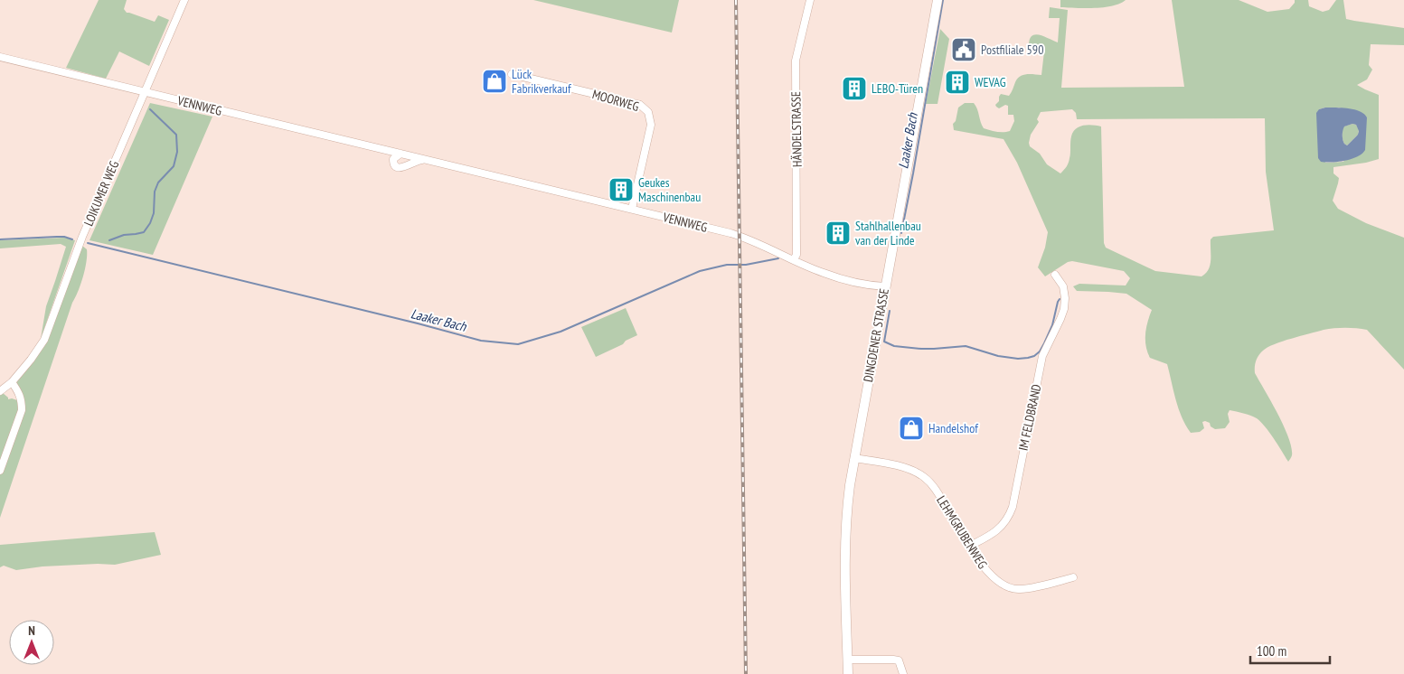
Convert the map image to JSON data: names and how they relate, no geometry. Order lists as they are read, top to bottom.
{
  "streets": {
    "main road": ["DINGDENER STRASSE"],
    "street": [
      "MOORWEG",
      "VENNWEG",
      "HÄNDELSTRASSE",
      "LOIKUMER WEG",
      "IM FELDBRAND",
      "LEHMGRUBENWEG"
    ]
  },
  "crossings": [
    ["MOORWEG", "VENNWEG"],
    ["VENNWEG", "HÄNDELSTRASSE"],
    ["VENNWEG", "LOIKUMER WEG"],
    ["VENNWEG", "DINGDENER STRASSE"],
    ["DINGDENER STRASSE", "LEHMGRUBENWEG"],
    ["IM FELDBRAND", "LEHMGRUBENWEG"]
  ],
  "water": ["Laaker Bach"],
  "places": {
    "public building": ["Postfiliale 590"],
    "shop": ["Lück Fabrikverkauf", "Handelshof"],
    "building": [
      "WEVAG",
      "LEBO-Türen",
      "Geukes Maschinenbau",
      "Stahlhallenbau van der Linde"
    ]
  },
  "scale_bar": "100 m",
  "north": "top"
}
